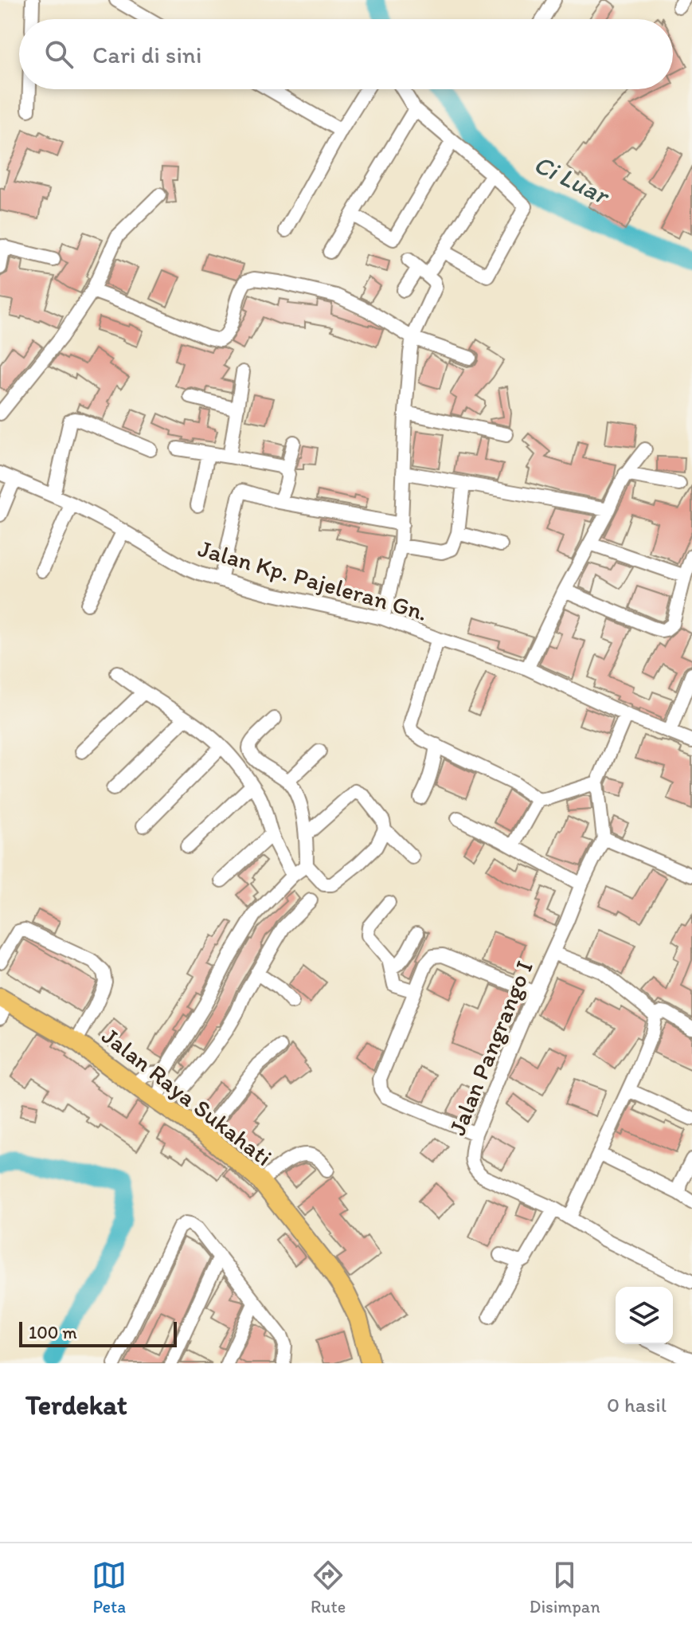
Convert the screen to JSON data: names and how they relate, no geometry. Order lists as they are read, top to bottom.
{
  "streets": {
    "main road": ["Jalan Raya Sukahati"],
    "street": ["Jalan Kp. Pajeleran Gn.", "Jalan Pangrango I"]
  },
  "water": ["Ci Luar"],
  "scale_bar": "100 m",
  "page": {
    "search": "Cari di sini",
    "scale": "100 m",
    "heading": ["Terdekat", "0 hasil"],
    "nav": ["Peta", "Rute", "Disimpan"]
  }
}
